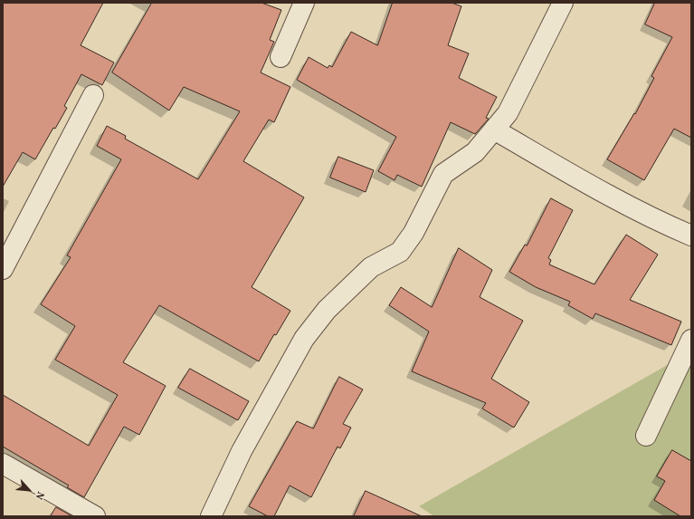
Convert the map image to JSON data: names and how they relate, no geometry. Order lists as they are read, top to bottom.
{
  "north": "bottom right"
}
